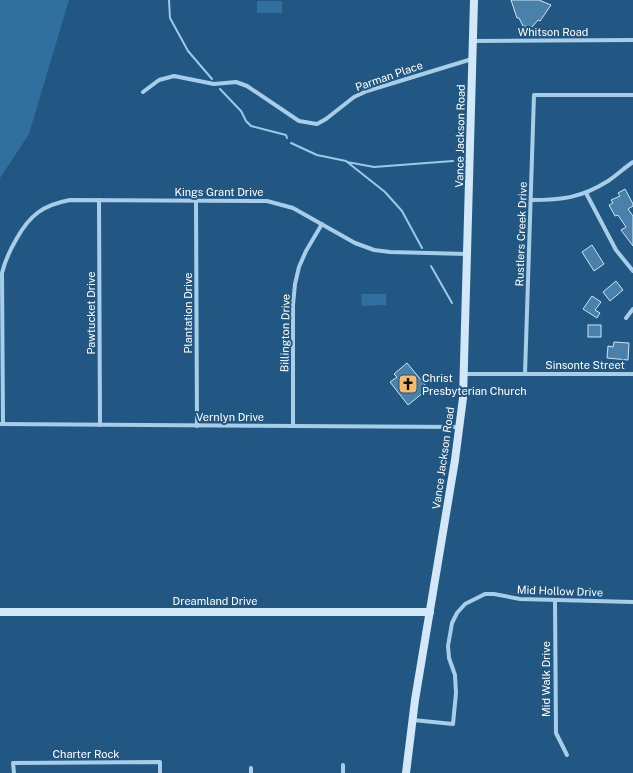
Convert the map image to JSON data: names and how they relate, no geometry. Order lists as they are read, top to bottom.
{
  "streets": {
    "main road": ["Vance Jackson Road", "Dreamland Drive"],
    "street": [
      "Whitson Road",
      "Parman Place",
      "Kings Grant Drive",
      "Rustlers Creek Drive",
      "Pawtucket Drive",
      "Plantation Drive",
      "Billington Drive",
      "Sinsonte Street",
      "Vernlyn Drive",
      "Mid Hollow Drive",
      "Mid Walk Drive",
      "Charter Rock"
    ]
  },
  "crossings": [
    ["Whitson Road", "Vance Jackson Road"],
    ["Parman Place", "Vance Jackson Road"],
    ["Vance Jackson Road", "Kings Grant Drive"],
    ["Vance Jackson Road", "Sinsonte Street"],
    ["Vance Jackson Road", "Vernlyn Drive"],
    ["Vance Jackson Road", "Mid Hollow Drive"],
    ["Vance Jackson Road", "Dreamland Drive"],
    ["Kings Grant Drive", "Pawtucket Drive"],
    ["Kings Grant Drive", "Plantation Drive"],
    ["Kings Grant Drive", "Billington Drive"],
    ["Kings Grant Drive", "Vernlyn Drive"],
    ["Rustlers Creek Drive", "Sinsonte Street"],
    ["Pawtucket Drive", "Vernlyn Drive"],
    ["Plantation Drive", "Vernlyn Drive"],
    ["Billington Drive", "Vernlyn Drive"],
    ["Mid Hollow Drive", "Mid Walk Drive"]
  ],
  "places": {
    "church": ["Christ Presbyterian Church"]
  }
}
